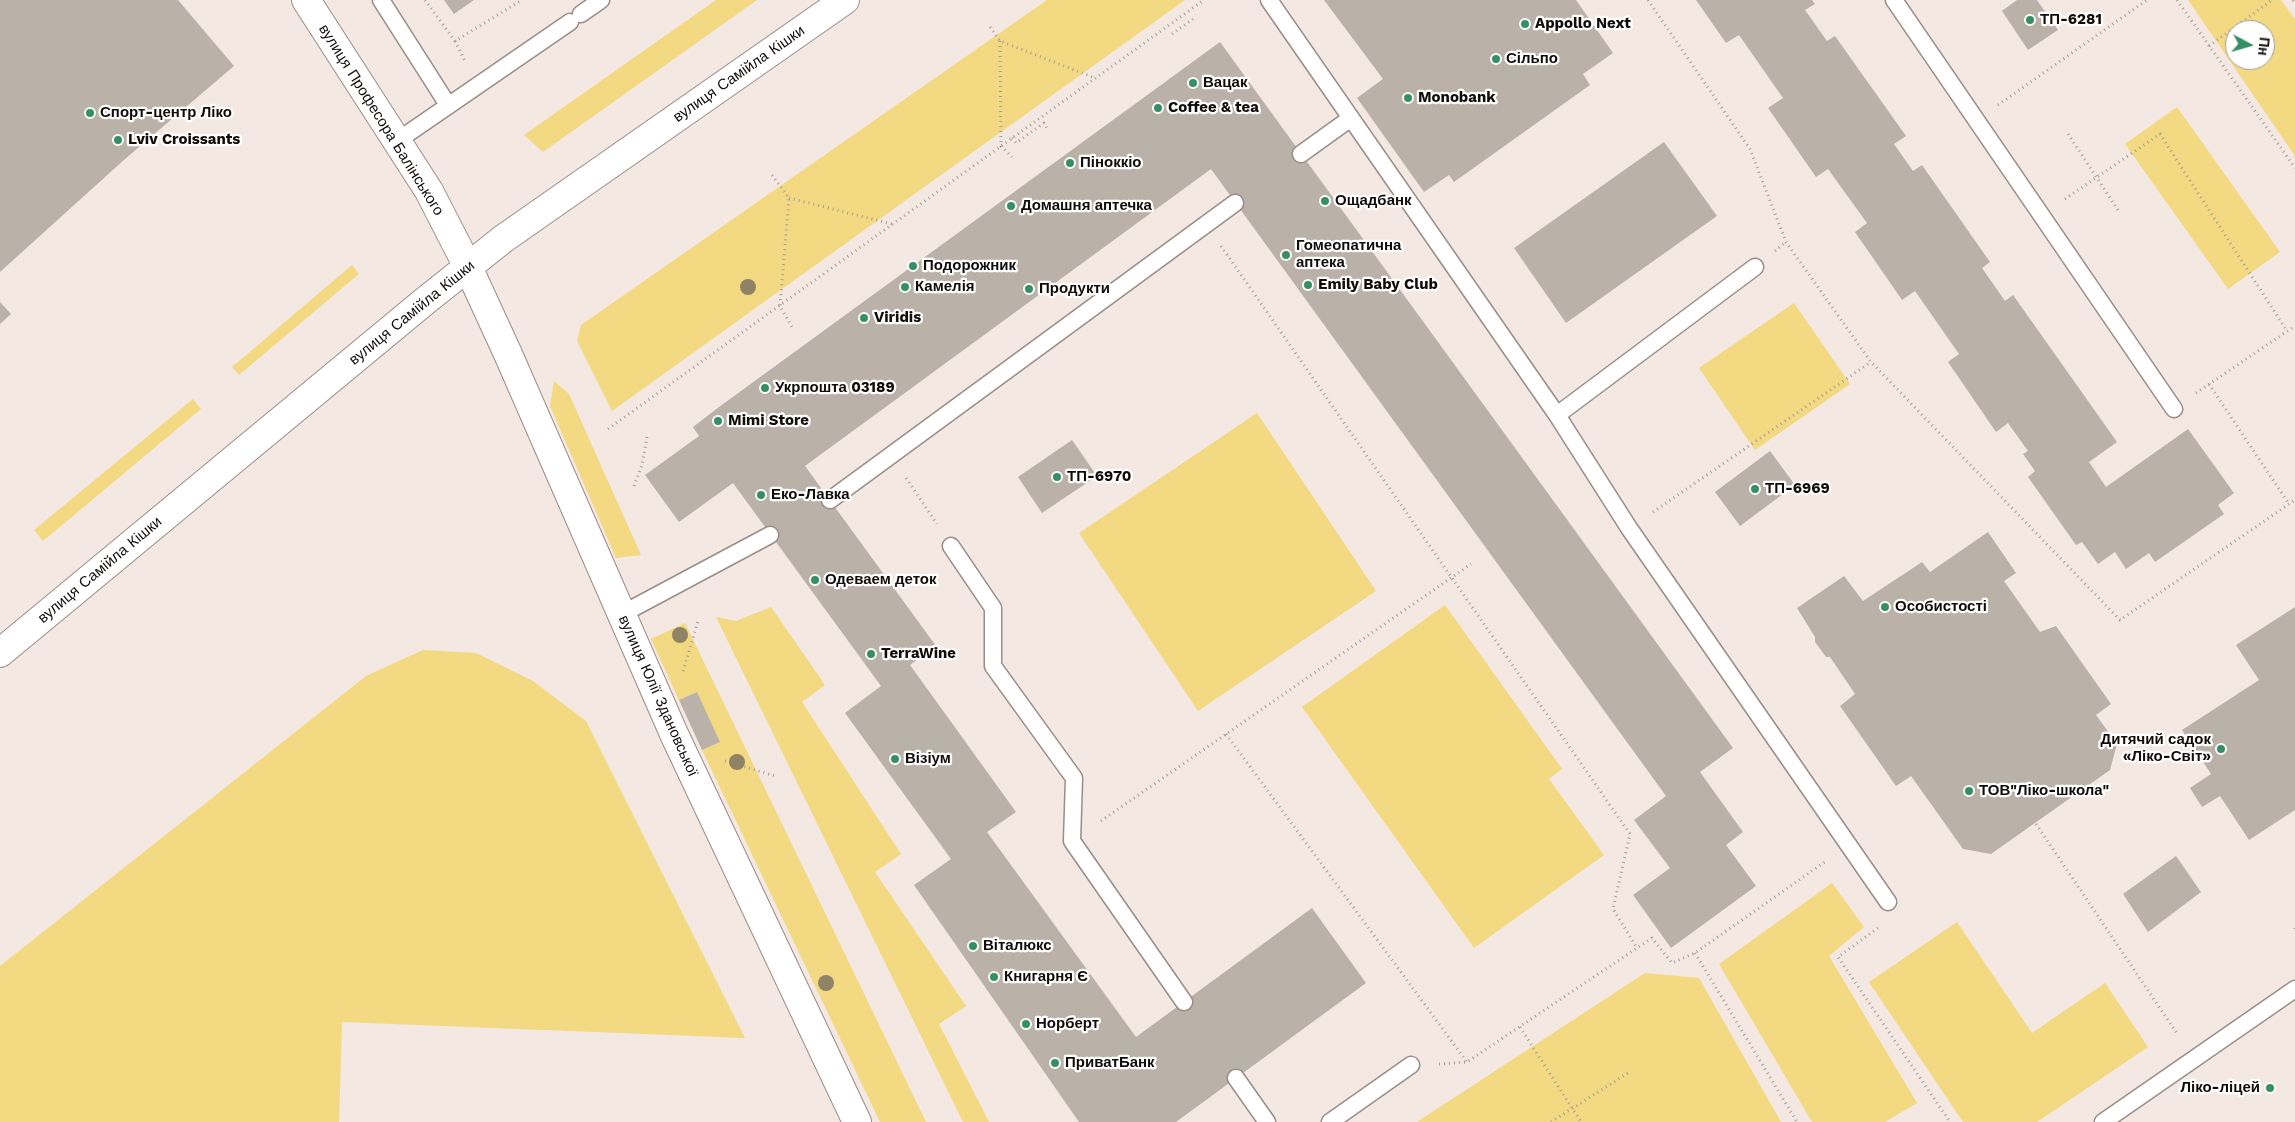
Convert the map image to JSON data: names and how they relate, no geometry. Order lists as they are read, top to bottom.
{
  "streets": {
    "street": ["вулиця Самійла Кішки", "вулиця Професора Балінського", "вулиця Юлії Здановської"]
  },
  "crossings": [
    ["вулиця Самійла Кішки", "вулиця Професора Балінського"],
    ["вулиця Самійла Кішки", "вулиця Юлії Здановської"],
    ["вулиця Професора Балінського", "вулиця Юлії Здановської"]
  ],
  "places": [
    "ТП-6281",
    "Appollo Next",
    "Сільпо",
    "Вацак",
    "Monobank",
    "Coffee & tea",
    "Спорт-центр Ліко",
    "Lviv Croissants",
    "Піноккіо",
    "Ощадбанк",
    "Домашня аптечка",
    "Гомеопатична аптека",
    "Подорожник",
    "Emily Baby Club",
    "Камелія",
    "Продукти",
    "Viridis",
    "Укрпошта 03189",
    "Mimi Store",
    "ТП-6970",
    "ТП-6969",
    "Еко-Лавка",
    "Одеваем деток",
    "Особистості",
    "TerraWine",
    "Дитячий садок «Ліко-Світ»",
    "Візіум",
    "ТОВ\"Ліко-школа\"",
    "Віталюкс",
    "Книгарня Є",
    "Норберт",
    "ПриватБанк",
    "Ліко-ліцей"
  ],
  "north": "right"
}
